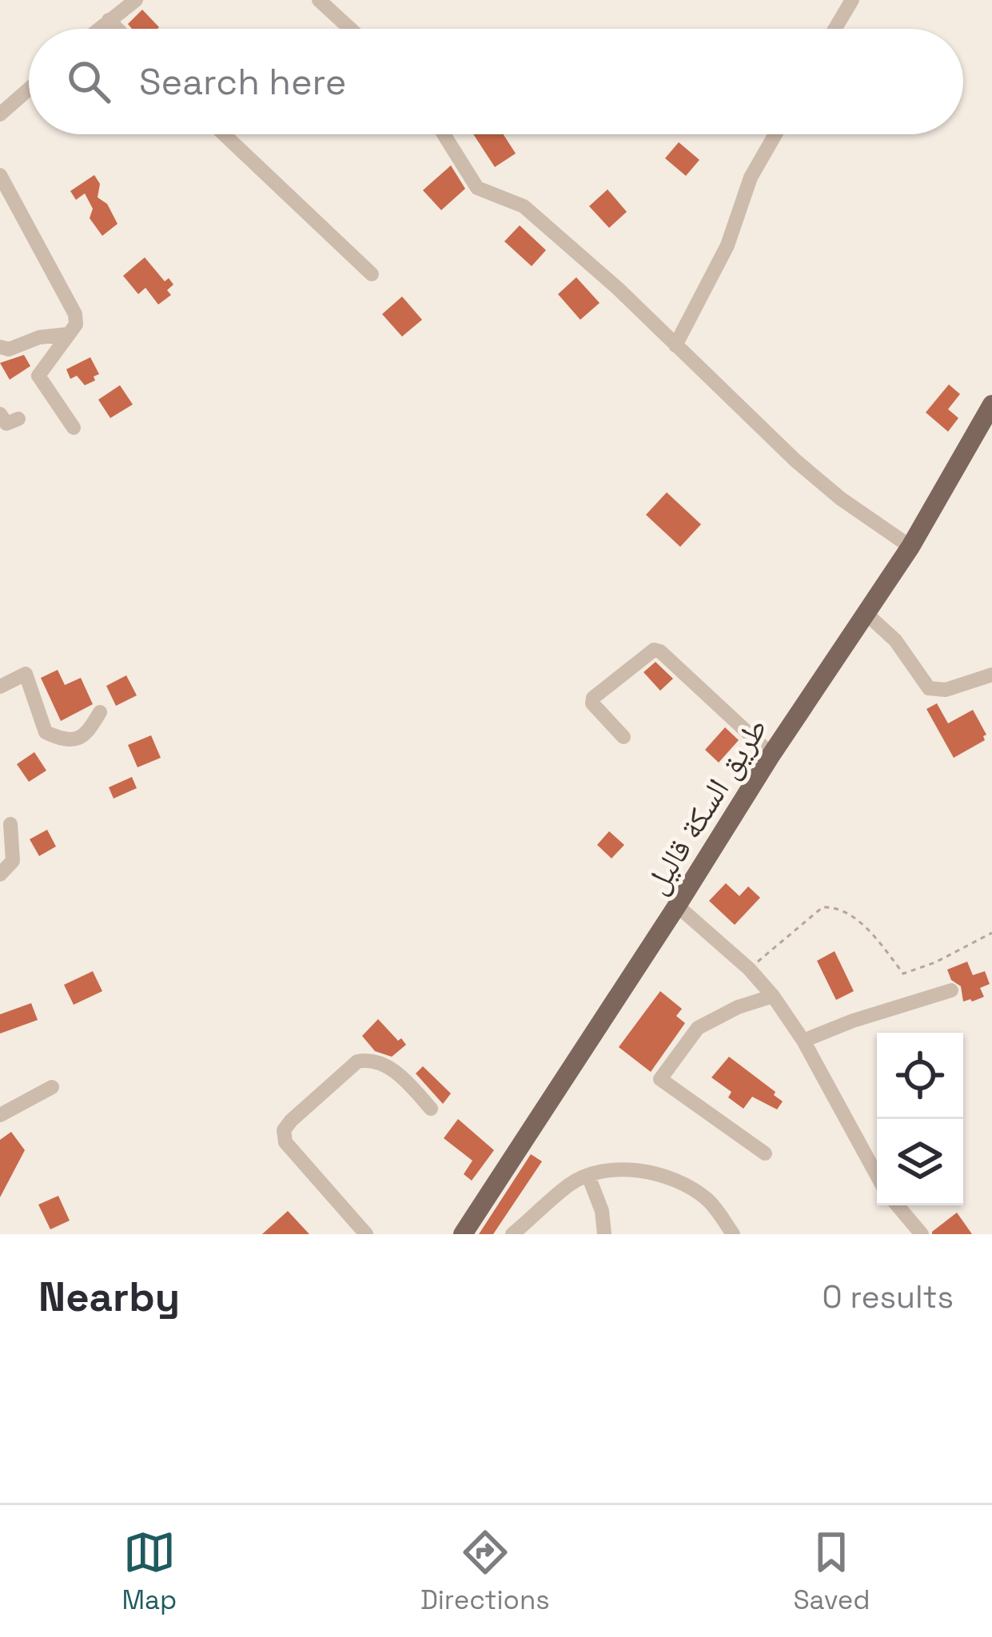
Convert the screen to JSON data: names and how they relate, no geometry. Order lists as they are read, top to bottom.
{
  "streets": {
    "main road": ["طريق السكة قاليل"]
  },
  "page": {
    "search": "Search here",
    "heading": ["Nearby", "0 results"],
    "nav": ["Map", "Directions", "Saved"]
  }
}
